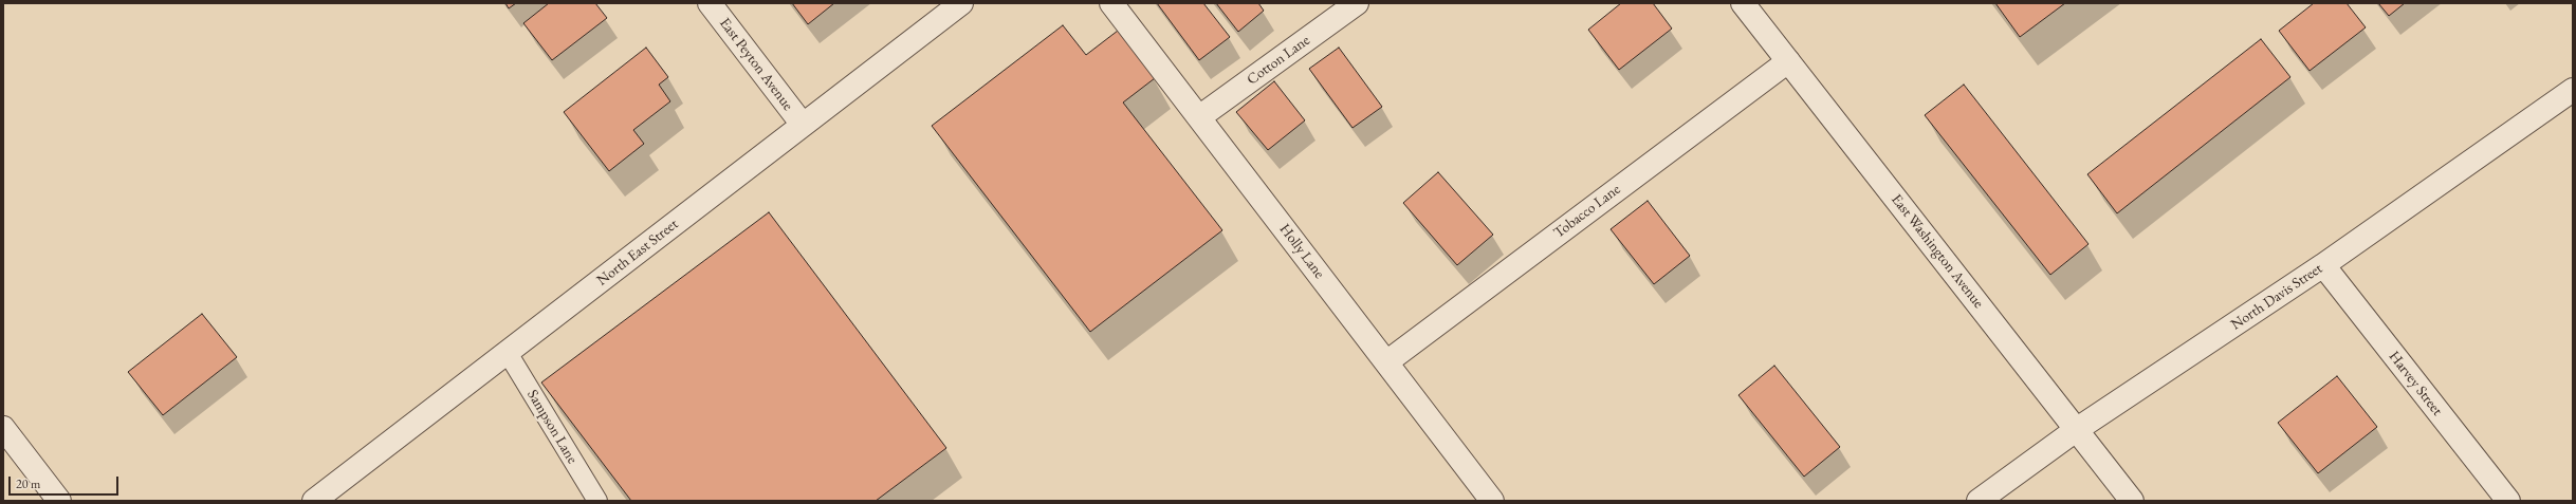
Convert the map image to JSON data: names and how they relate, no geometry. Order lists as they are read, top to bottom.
{
  "streets": {
    "street": [
      "Cotton Lane",
      "East Peyton Avenue",
      "Tobacco Lane",
      "Holly Lane",
      "East Washington Avenue",
      "North East Street",
      "North Davis Street",
      "Harvey Street"
    ],
    "lane": ["Sampson Lane"]
  },
  "crossings": [
    ["Cotton Lane", "Holly Lane"],
    ["East Peyton Avenue", "North East Street"],
    ["Tobacco Lane", "Holly Lane"],
    ["Tobacco Lane", "East Washington Avenue"],
    ["East Washington Avenue", "North Davis Street"],
    ["North East Street", "Sampson Lane"],
    ["North Davis Street", "Harvey Street"]
  ],
  "scale_bar": "20 m"
}
